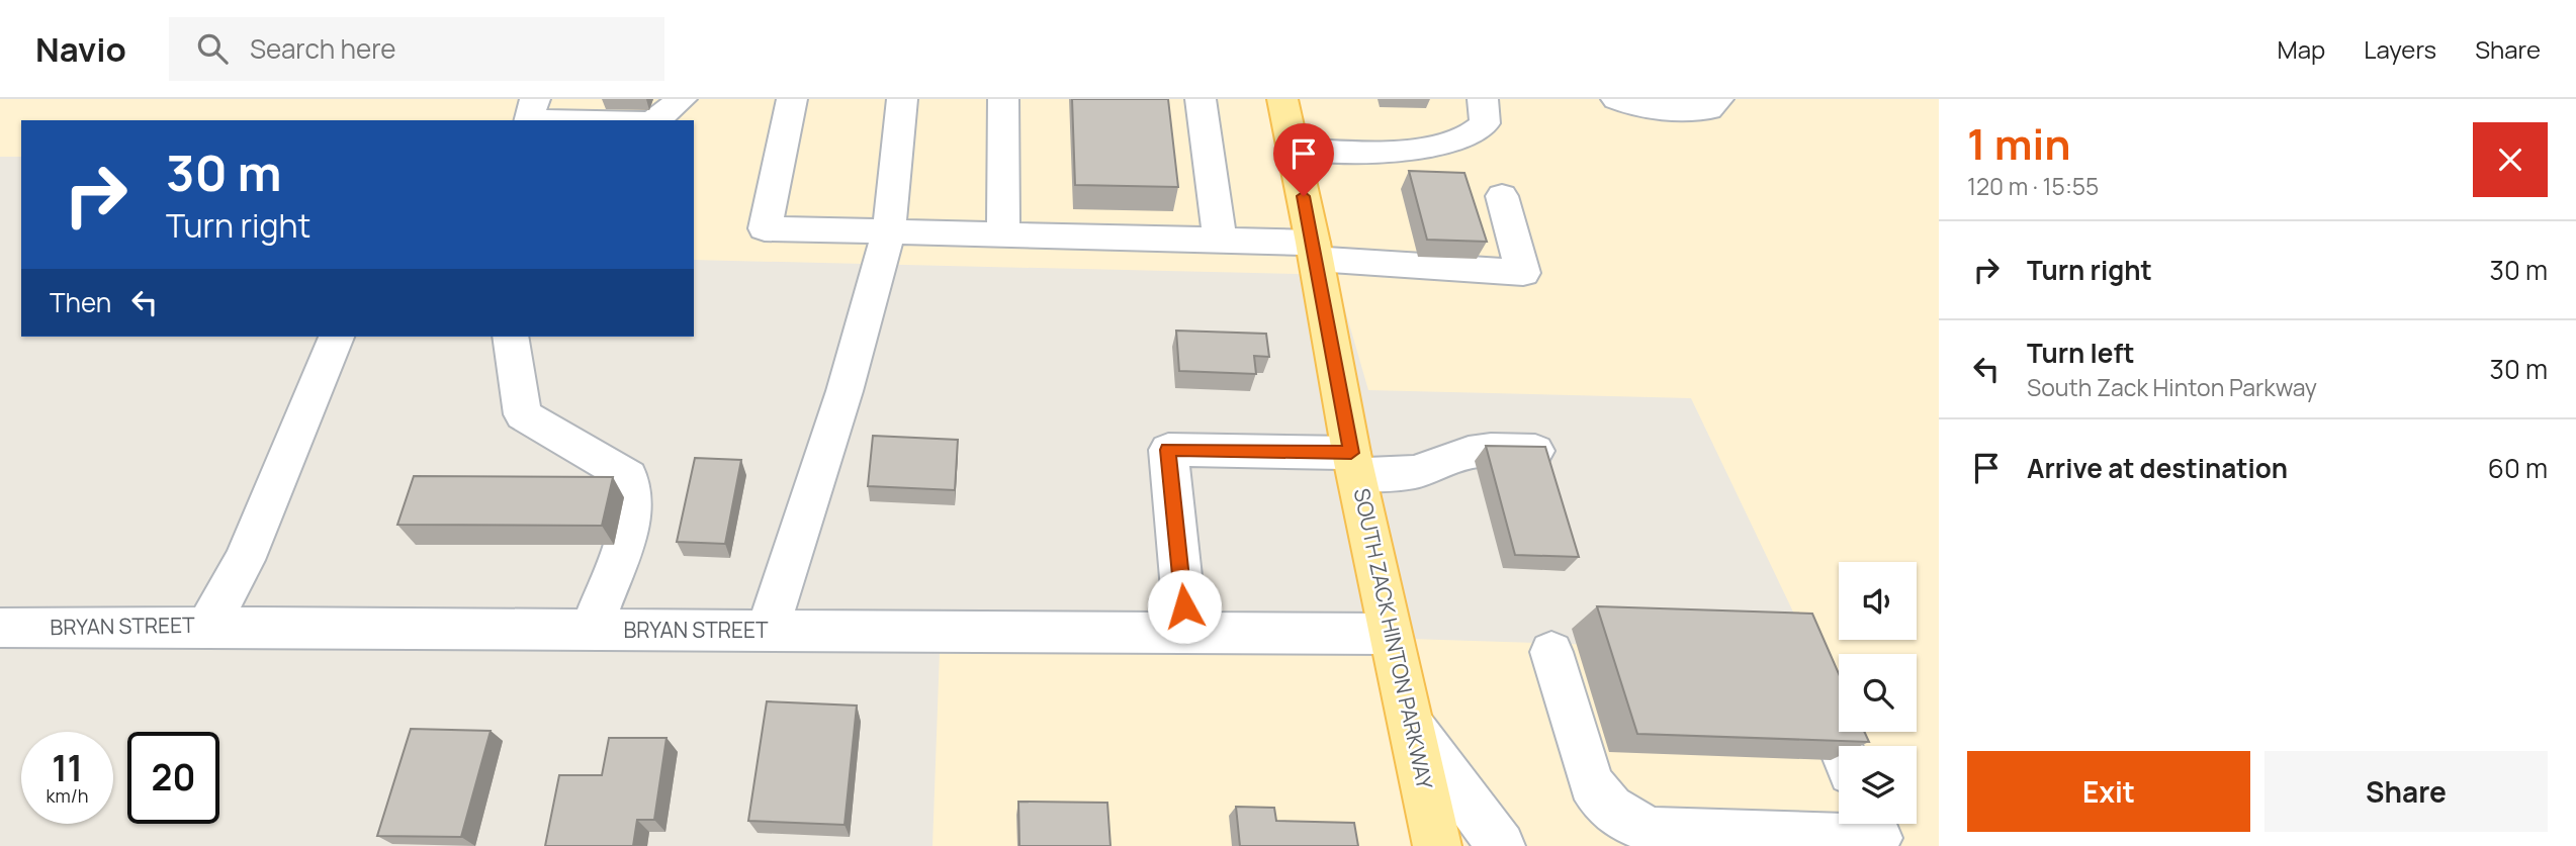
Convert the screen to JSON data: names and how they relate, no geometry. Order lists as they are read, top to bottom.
{
  "streets": {
    "main road": ["SOUTH ZACK HINTON PARKWAY"],
    "street": ["BRYAN STREET"]
  },
  "crossings": [
    ["BRYAN STREET", "SOUTH ZACK HINTON PARKWAY"]
  ],
  "page": {
    "header": "Navio",
    "search": "Search here",
    "nav": ["Map", "Layers", "Share"],
    "heading": ["1 min", "120 m · 15:55"],
    "turn": ["30 m", "Turn right"],
    "list": [
      {
        "name": "Turn right",
        "value": "30 m"
      },
      {
        "name": "Turn left",
        "note": "South Zack Hinton Parkway",
        "value": "30 m"
      },
      {
        "name": "Arrive at destination",
        "value": "60 m"
      }
    ],
    "then": "Then",
    "speed": "11 km/h",
    "limit": "20",
    "buttons": ["Exit", "Share"]
  }
}
